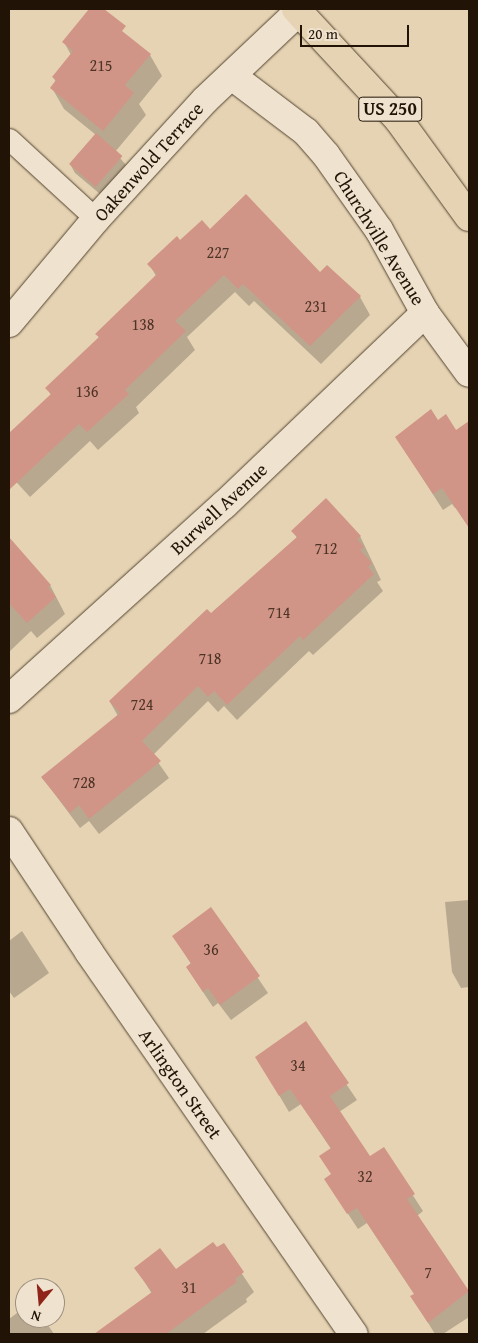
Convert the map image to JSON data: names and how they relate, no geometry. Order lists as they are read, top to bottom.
{
  "streets": {
    "main road": ["US 250"],
    "street": [
      "Oakenwold Terrace",
      "Churchville Avenue",
      "Burwell Avenue",
      "Arlington Street"
    ]
  },
  "crossings": [
    ["US 250", "Oakenwold Terrace"],
    ["Oakenwold Terrace", "Churchville Avenue"],
    ["Churchville Avenue", "Burwell Avenue"]
  ],
  "house_numbers": [
    "215",
    "227",
    "231",
    "138",
    "136",
    "712",
    "714",
    "718",
    "724",
    "728",
    "36",
    "34",
    "32",
    "7",
    "31"
  ],
  "scale_bar": "20 m",
  "north": "bottom"
}
